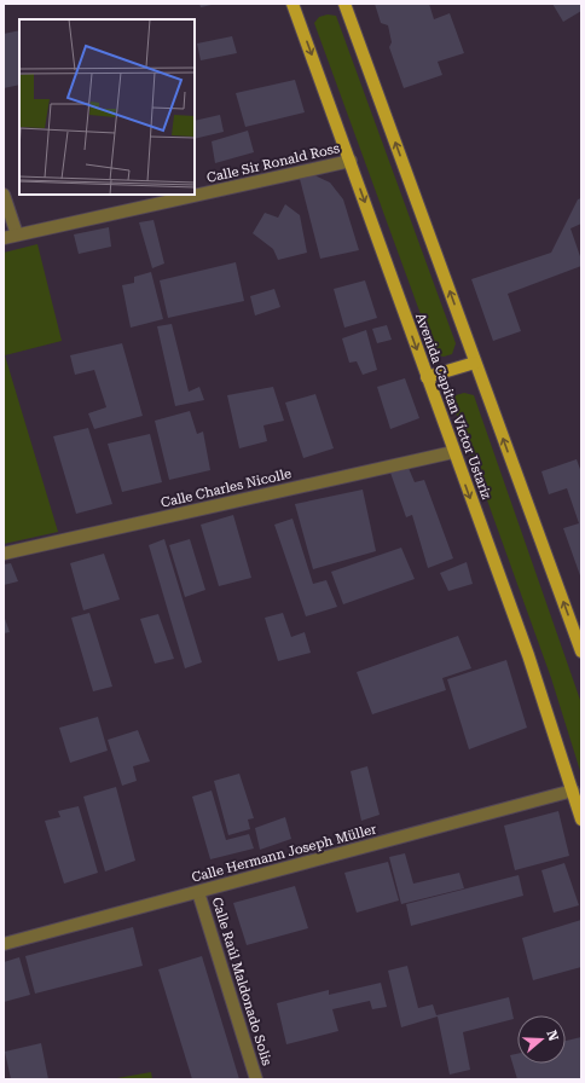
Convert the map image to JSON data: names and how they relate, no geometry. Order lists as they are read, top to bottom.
{
  "streets": {
    "main road": ["Avenida Capitan Víctor Ustariz"],
    "street": [
      "Calle Sir Ronald Ross",
      "Calle Charles Nicolle",
      "Calle Hermann Joseph Müller",
      "Calle Raúl Maldonado Solis"
    ]
  },
  "crossings": [
    ["Calle Sir Ronald Ross", "Avenida Capitan Víctor Ustariz"],
    ["Avenida Capitan Víctor Ustariz", "Calle Charles Nicolle"],
    ["Avenida Capitan Víctor Ustariz", "Calle Hermann Joseph Müller"],
    ["Calle Hermann Joseph Müller", "Calle Raúl Maldonado Solis"]
  ],
  "north": "right"
}
